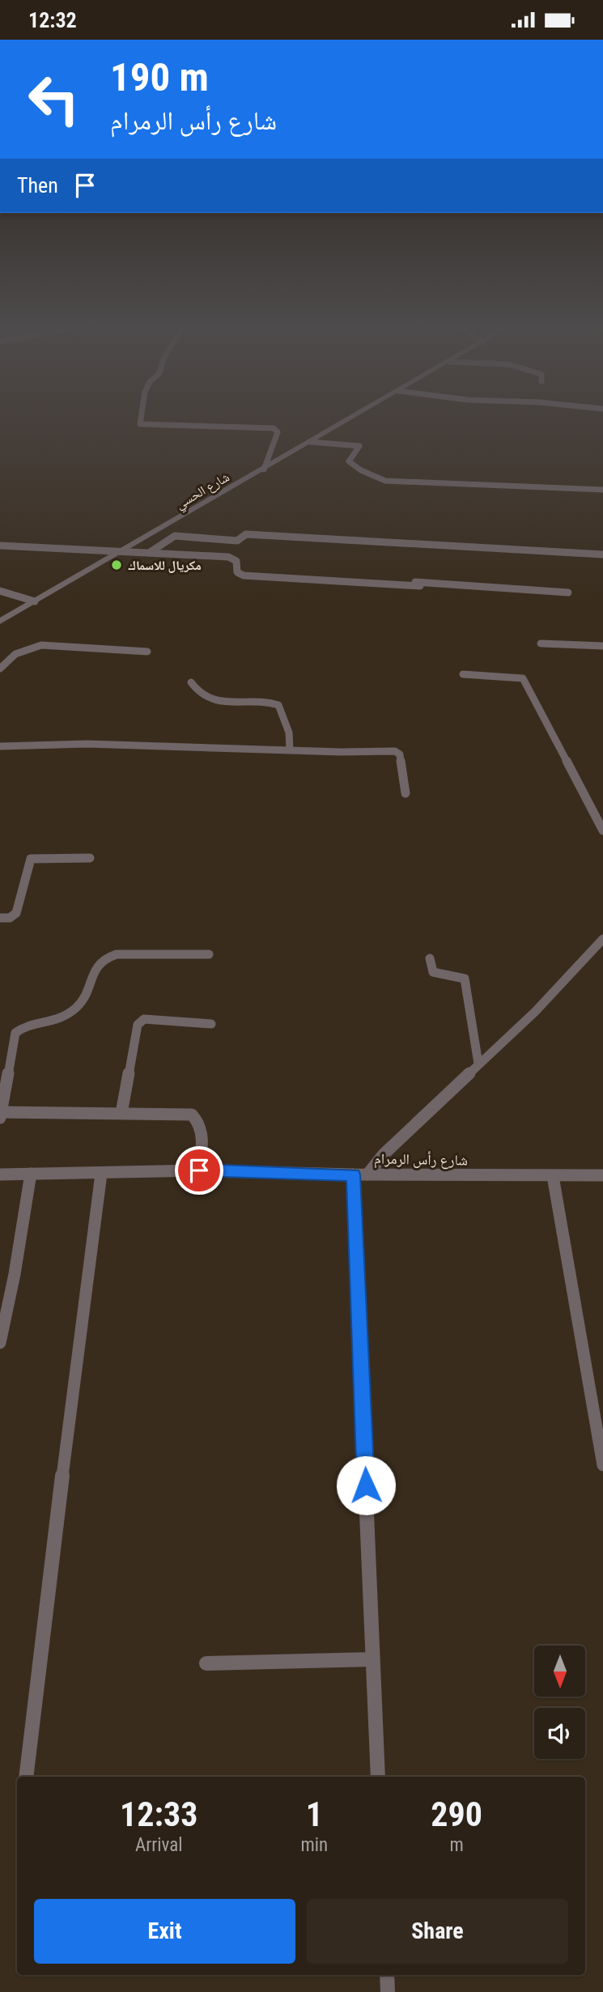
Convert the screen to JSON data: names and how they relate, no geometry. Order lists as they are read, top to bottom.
{
  "streets": {
    "street": ["شارع الحسي", "شارع رأس الرمرام"]
  },
  "places": ["مكريال للاسماك"],
  "north": "bottom",
  "page": {
    "status": "12:32",
    "turn": ["190 m", "شارع رأس الرمرام"],
    "then": "Then",
    "eta": [
      "12:33",
      "Arrival",
      "1",
      "min",
      "290",
      "m"
    ],
    "buttons": ["Exit", "Share"]
  }
}
